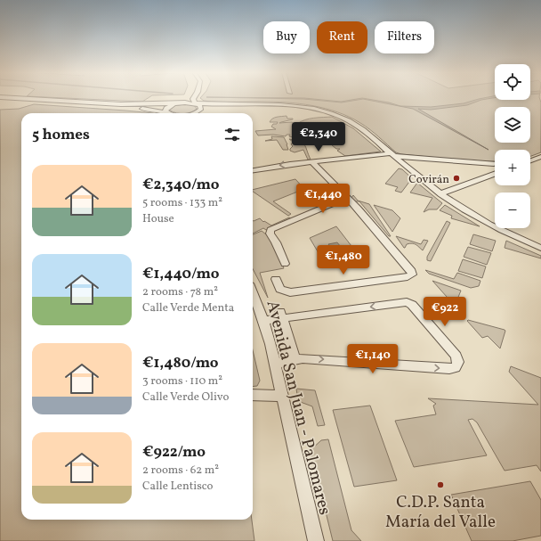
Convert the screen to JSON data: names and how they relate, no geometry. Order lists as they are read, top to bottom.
{
  "streets": {
    "street": ["Avenida San Juan - Palomares"]
  },
  "places": ["Covirán", "C.D.P. Santa María del Valle"],
  "page": {
    "chip": ["Buy", "Rent", "Filters"],
    "map_buttons": ["+", "−"],
    "heading": "5 homes",
    "price": [
      "€2,340",
      "€1,440",
      "€1,480",
      "€922",
      "€1,140"
    ],
    "list": [
      {
        "name": "€2,340/mo",
        "note": "5 rooms · 133 m² · House"
      },
      {
        "name": "€1,440/mo",
        "note": "2 rooms · 78 m² · Calle Verde Menta"
      },
      {
        "name": "€1,480/mo",
        "note": "3 rooms · 110 m² · Calle Verde Olivo"
      },
      {
        "name": "€922/mo",
        "note": "2 rooms · 62 m² · Calle Lentisco"
      }
    ]
  }
}
